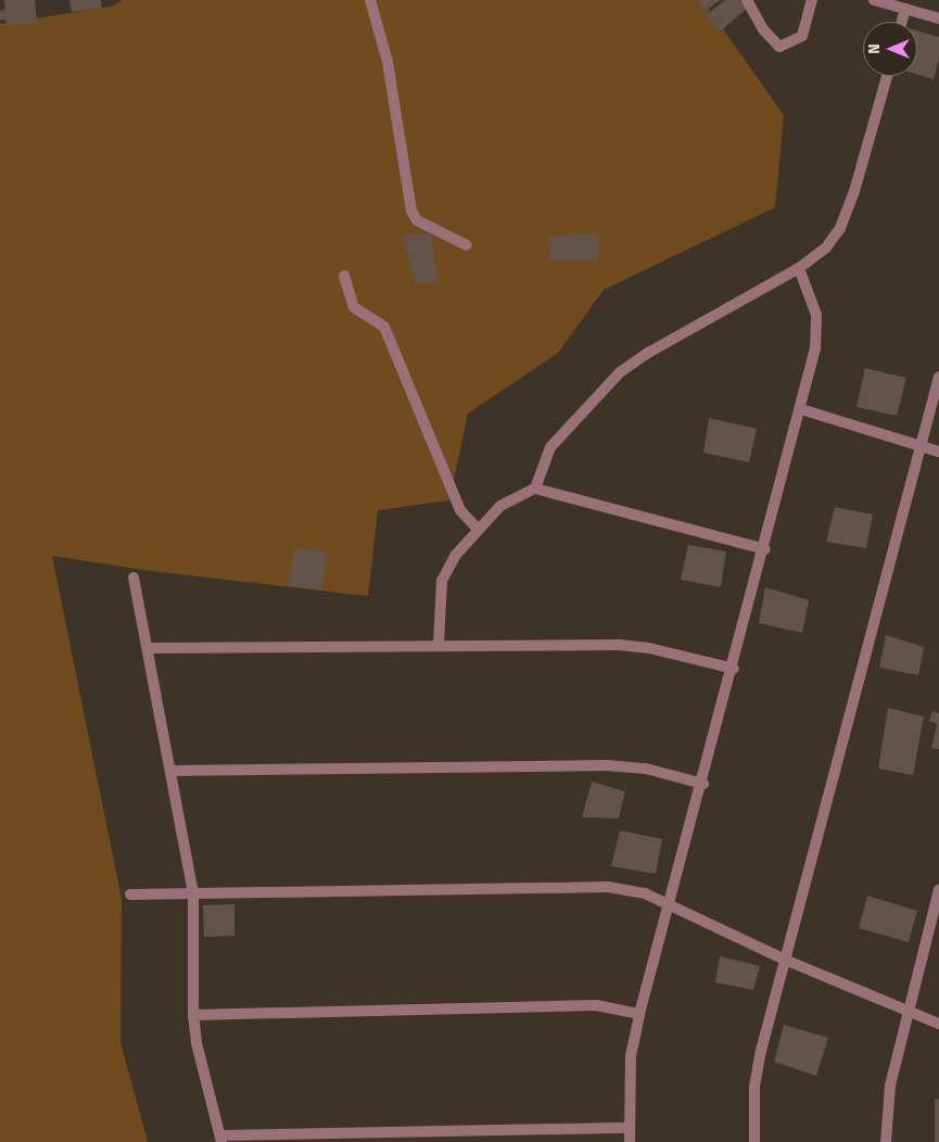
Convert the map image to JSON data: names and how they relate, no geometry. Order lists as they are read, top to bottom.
{
  "north": "left"
}
